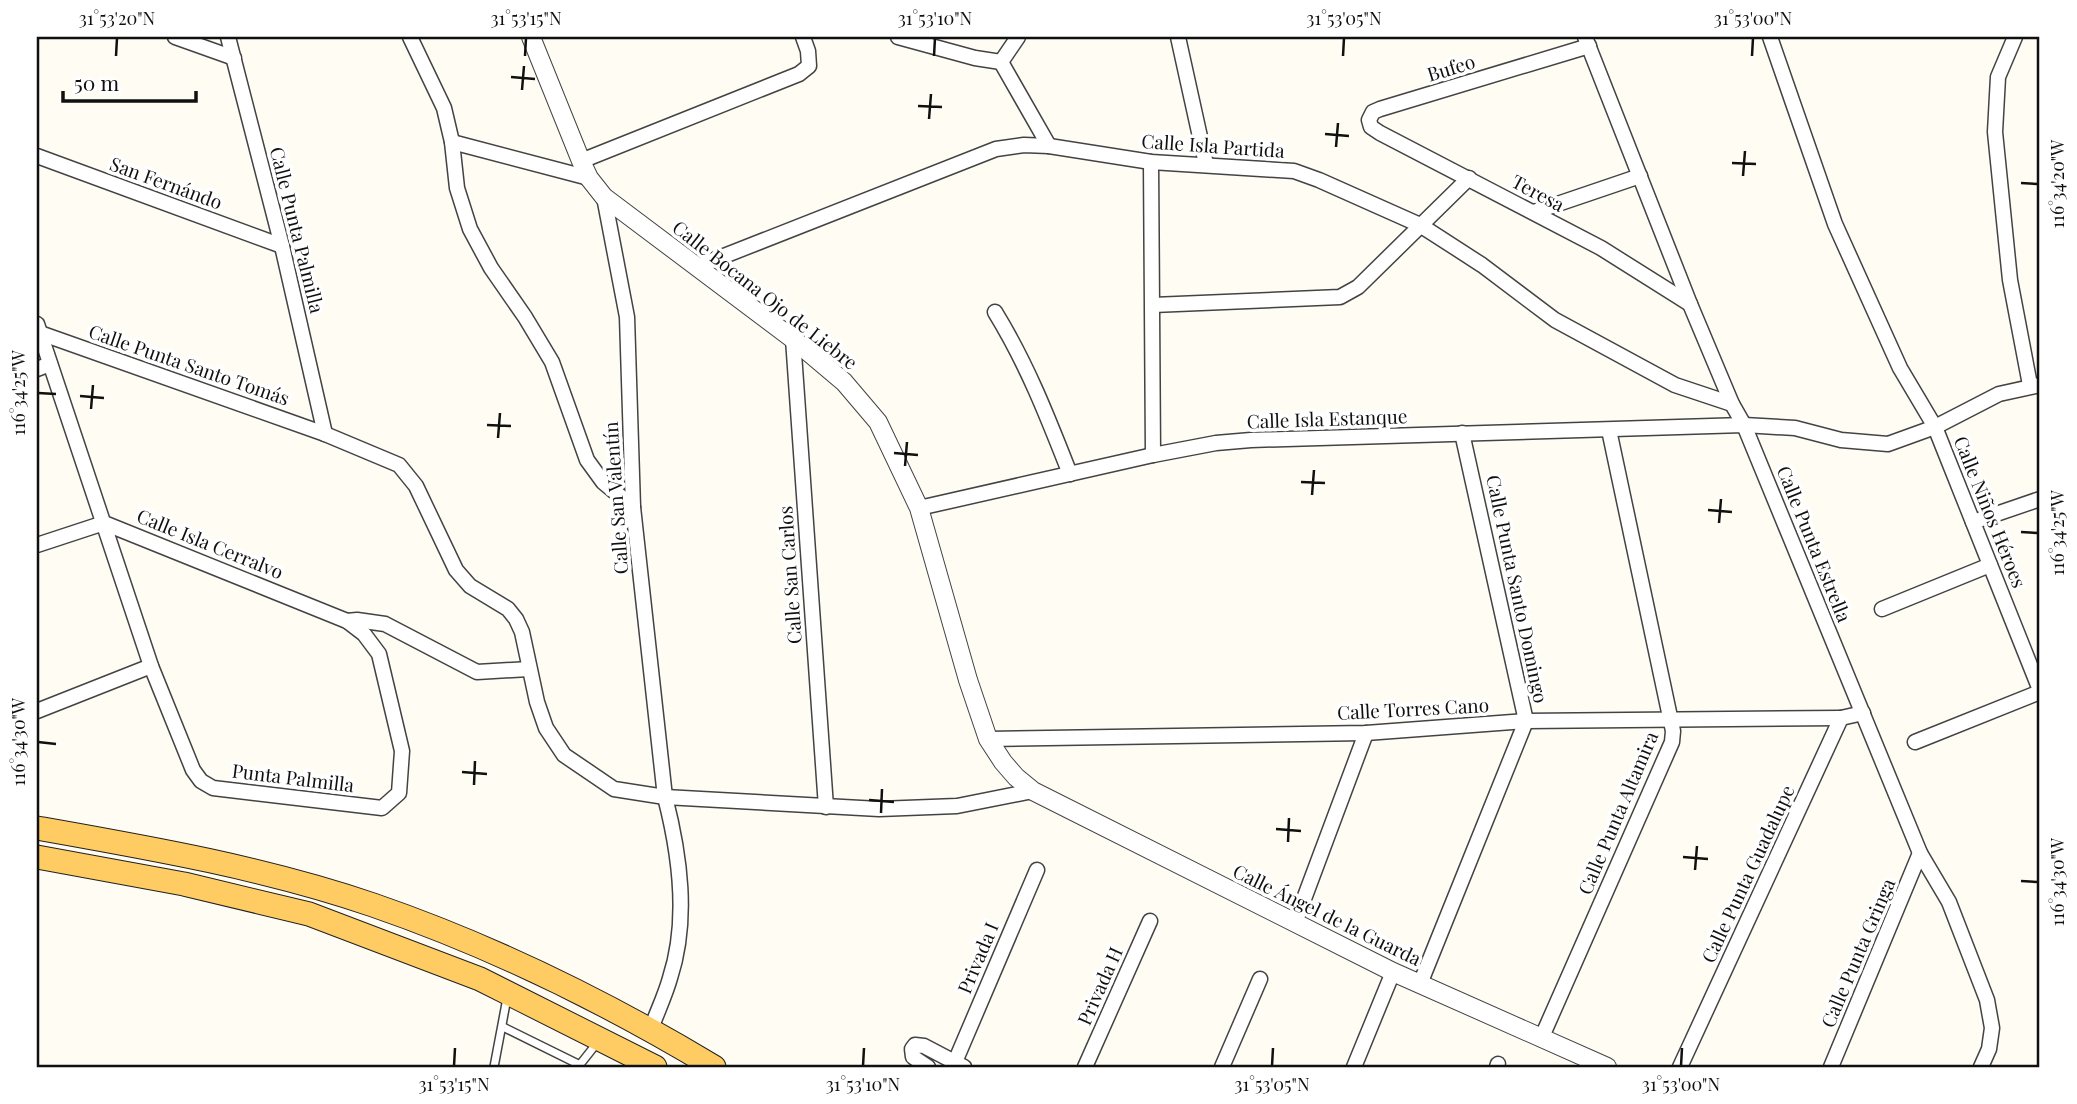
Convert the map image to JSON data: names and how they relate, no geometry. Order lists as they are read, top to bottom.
{
  "streets": {
    "street": [
      "Bufeo",
      "Calle Isla Partida",
      "San Fernándo",
      "Teresa",
      "Calle Punta Palmilla",
      "Calle Bocana Ojo de Liebre",
      "Calle Punta Santo Tomás",
      "Calle Isla Estanque",
      "Calle San Valentín",
      "Calle Niños Héroes",
      "Calle Isla Cerralvo",
      "Calle Punta Estrella",
      "Calle San Carlos",
      "Calle Punta Santo Domingo",
      "Calle Torres Cano",
      "Punta Palmilla",
      "Calle Punta Altamira",
      "Calle Punta Guadalupe",
      "Calle Ángel de la Guarda",
      "Calle Punta Gringa",
      "Privada I",
      "Privada H"
    ]
  },
  "crossings": [
    ["Bufeo", "Teresa"],
    ["Bufeo", "Calle Punta Estrella"],
    ["Calle Isla Partida", "Calle Bocana Ojo de Liebre"],
    ["Calle Isla Partida", "Calle Punta Estrella"],
    ["San Fernándo", "Calle Punta Palmilla"],
    ["Teresa", "Calle Punta Estrella"],
    ["Calle Punta Palmilla", "Calle Punta Santo Tomás"],
    ["Calle Bocana Ojo de Liebre", "Calle Isla Estanque"],
    ["Calle Bocana Ojo de Liebre", "Calle San Valentín"],
    ["Calle Bocana Ojo de Liebre", "Calle San Carlos"],
    ["Calle Bocana Ojo de Liebre", "Calle Torres Cano"],
    ["Calle Bocana Ojo de Liebre", "Calle Ángel de la Guarda"],
    ["Calle Punta Santo Tomás", "Calle San Valentín"],
    ["Calle Isla Estanque", "Calle Niños Héroes"],
    ["Calle Isla Estanque", "Calle Punta Estrella"],
    ["Calle Isla Estanque", "Calle Punta Santo Domingo"],
    ["Calle Isla Estanque", "Calle Punta Altamira"],
    ["Calle Isla Cerralvo", "Punta Palmilla"],
    ["Calle Punta Estrella", "Calle Punta Gringa"],
    ["Calle Punta Santo Domingo", "Calle Torres Cano"],
    ["Calle Punta Santo Domingo", "Calle Ángel de la Guarda"],
    ["Calle Torres Cano", "Calle Punta Altamira"],
    ["Calle Torres Cano", "Calle Punta Guadalupe"],
    ["Calle Punta Altamira", "Calle Ángel de la Guarda"]
  ],
  "scale_bar": "50 m",
  "coordinates": [
    "31°53'20\"N",
    "31°53'15\"N",
    "31°53'10\"N",
    "31°53'05\"N",
    "31°53'00\"N",
    "116°34'20\"W",
    "116°34'25\"W",
    "116°34'30\"W"
  ]
}
